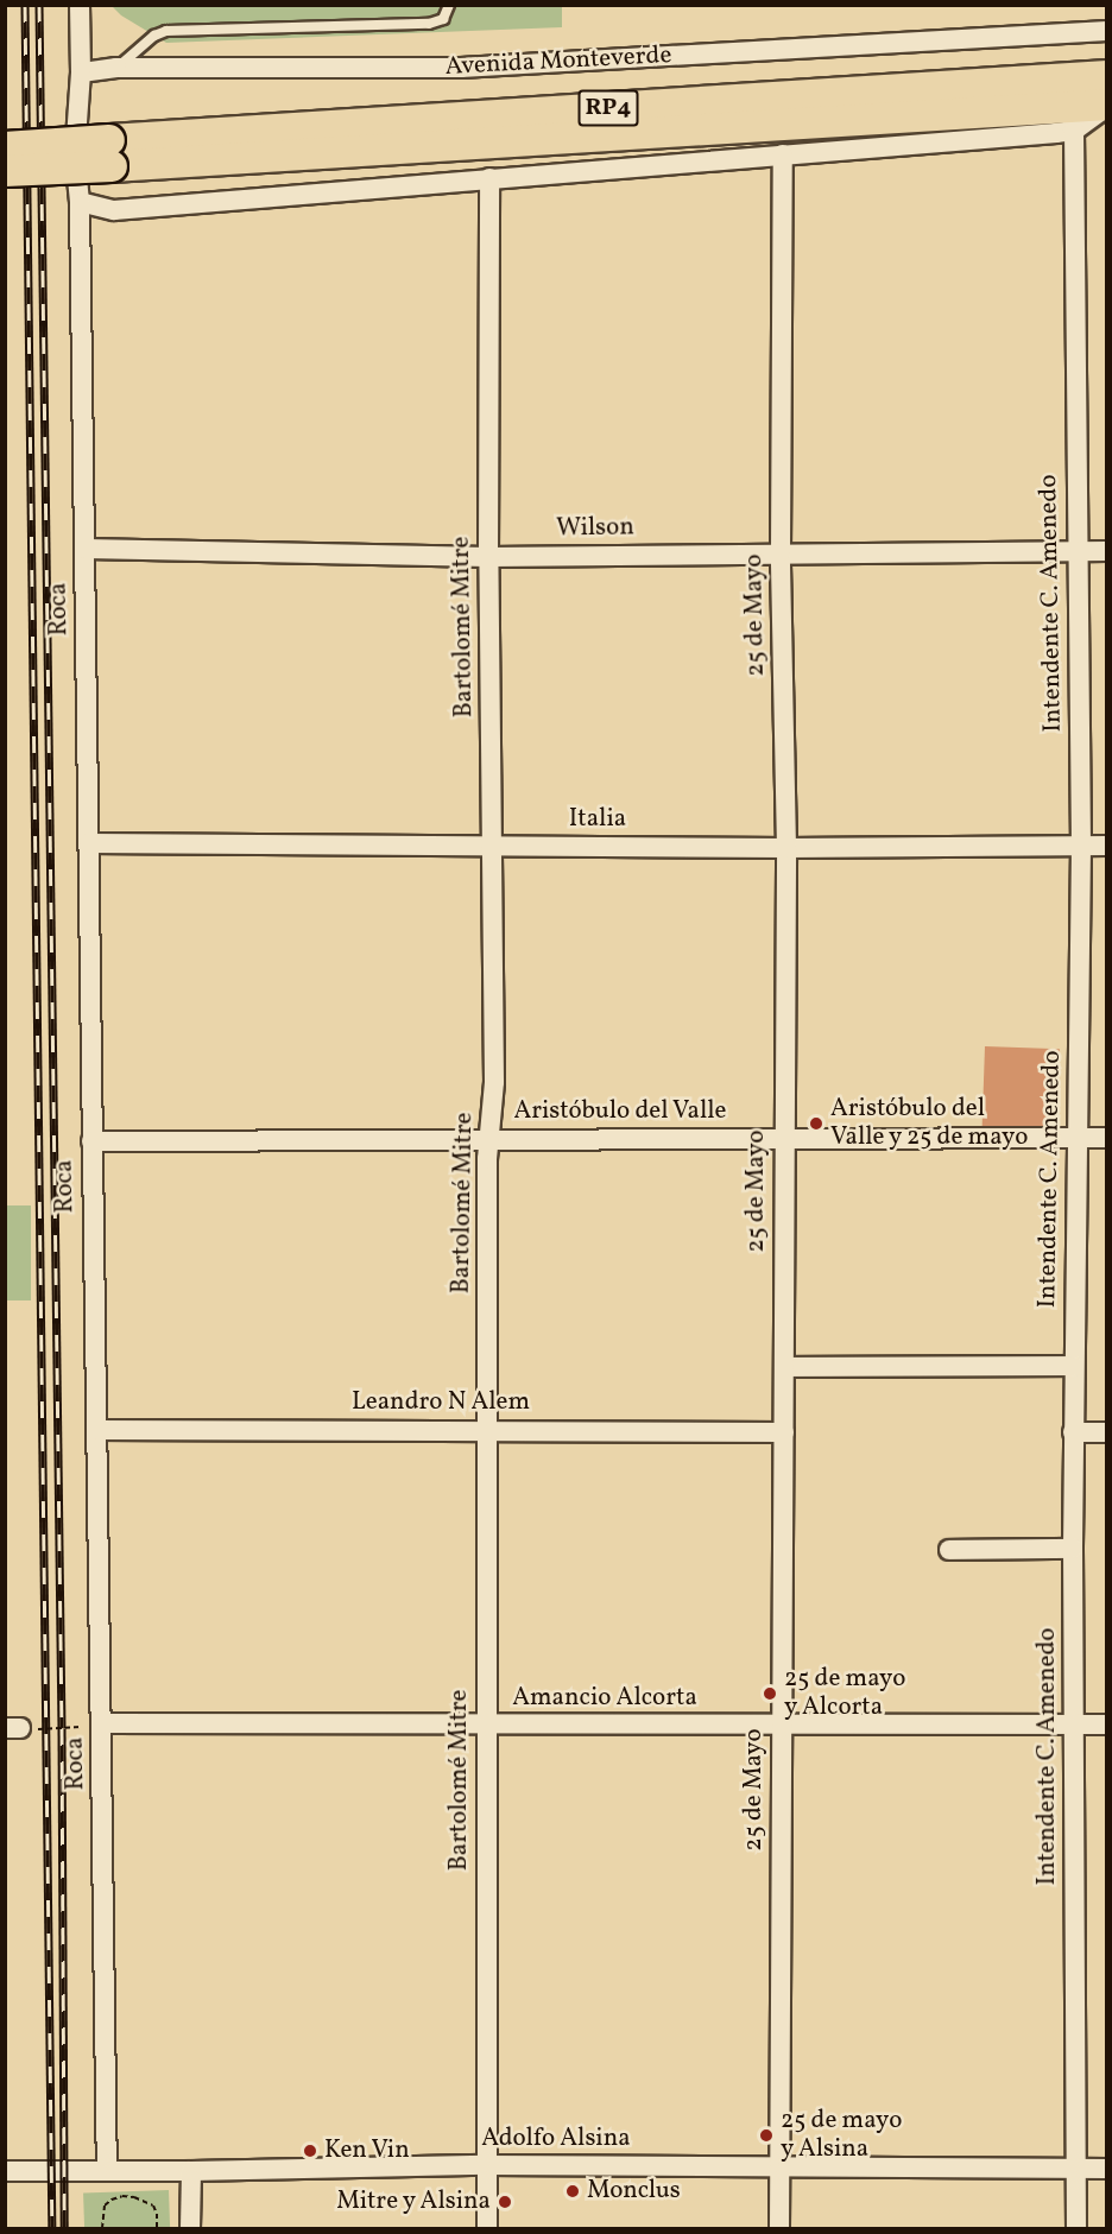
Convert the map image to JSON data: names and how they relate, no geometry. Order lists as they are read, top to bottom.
{
  "streets": {
    "main road": ["Avenida Monteverde", "RP4"],
    "street": [
      "Wilson",
      "Intendente C. Amenedo",
      "Roca",
      "25 de Mayo",
      "Bartolomé Mitre",
      "Italia",
      "Aristóbulo del Valle",
      "Leandro N Alem",
      "Amancio Alcorta",
      "Adolfo Alsina"
    ]
  },
  "crossings": [
    ["Avenida Monteverde", "Intendente C. Amenedo"],
    ["Wilson", "Intendente C. Amenedo"],
    ["Wilson", "Roca"],
    ["Wilson", "25 de Mayo"],
    ["Wilson", "Bartolomé Mitre"],
    ["Intendente C. Amenedo", "Italia"],
    ["Intendente C. Amenedo", "Aristóbulo del Valle"],
    ["Intendente C. Amenedo", "Amancio Alcorta"],
    ["Intendente C. Amenedo", "Adolfo Alsina"],
    ["Roca", "Italia"],
    ["Roca", "Aristóbulo del Valle"],
    ["Roca", "Leandro N Alem"],
    ["Roca", "Amancio Alcorta"],
    ["Roca", "Adolfo Alsina"],
    ["25 de Mayo", "Italia"],
    ["25 de Mayo", "Aristóbulo del Valle"],
    ["25 de Mayo", "Leandro N Alem"],
    ["25 de Mayo", "Amancio Alcorta"],
    ["25 de Mayo", "Adolfo Alsina"],
    ["Bartolomé Mitre", "Italia"],
    ["Bartolomé Mitre", "Aristóbulo del Valle"],
    ["Bartolomé Mitre", "Leandro N Alem"],
    ["Bartolomé Mitre", "Amancio Alcorta"],
    ["Bartolomé Mitre", "Adolfo Alsina"]
  ],
  "places": [
    "Aristóbulo del Valle y 25 de mayo",
    "25 de mayo y Alcorta",
    "25 de mayo y Alsina",
    "Ken Vin",
    "Monclus",
    "Mitre y Alsina"
  ]
}
